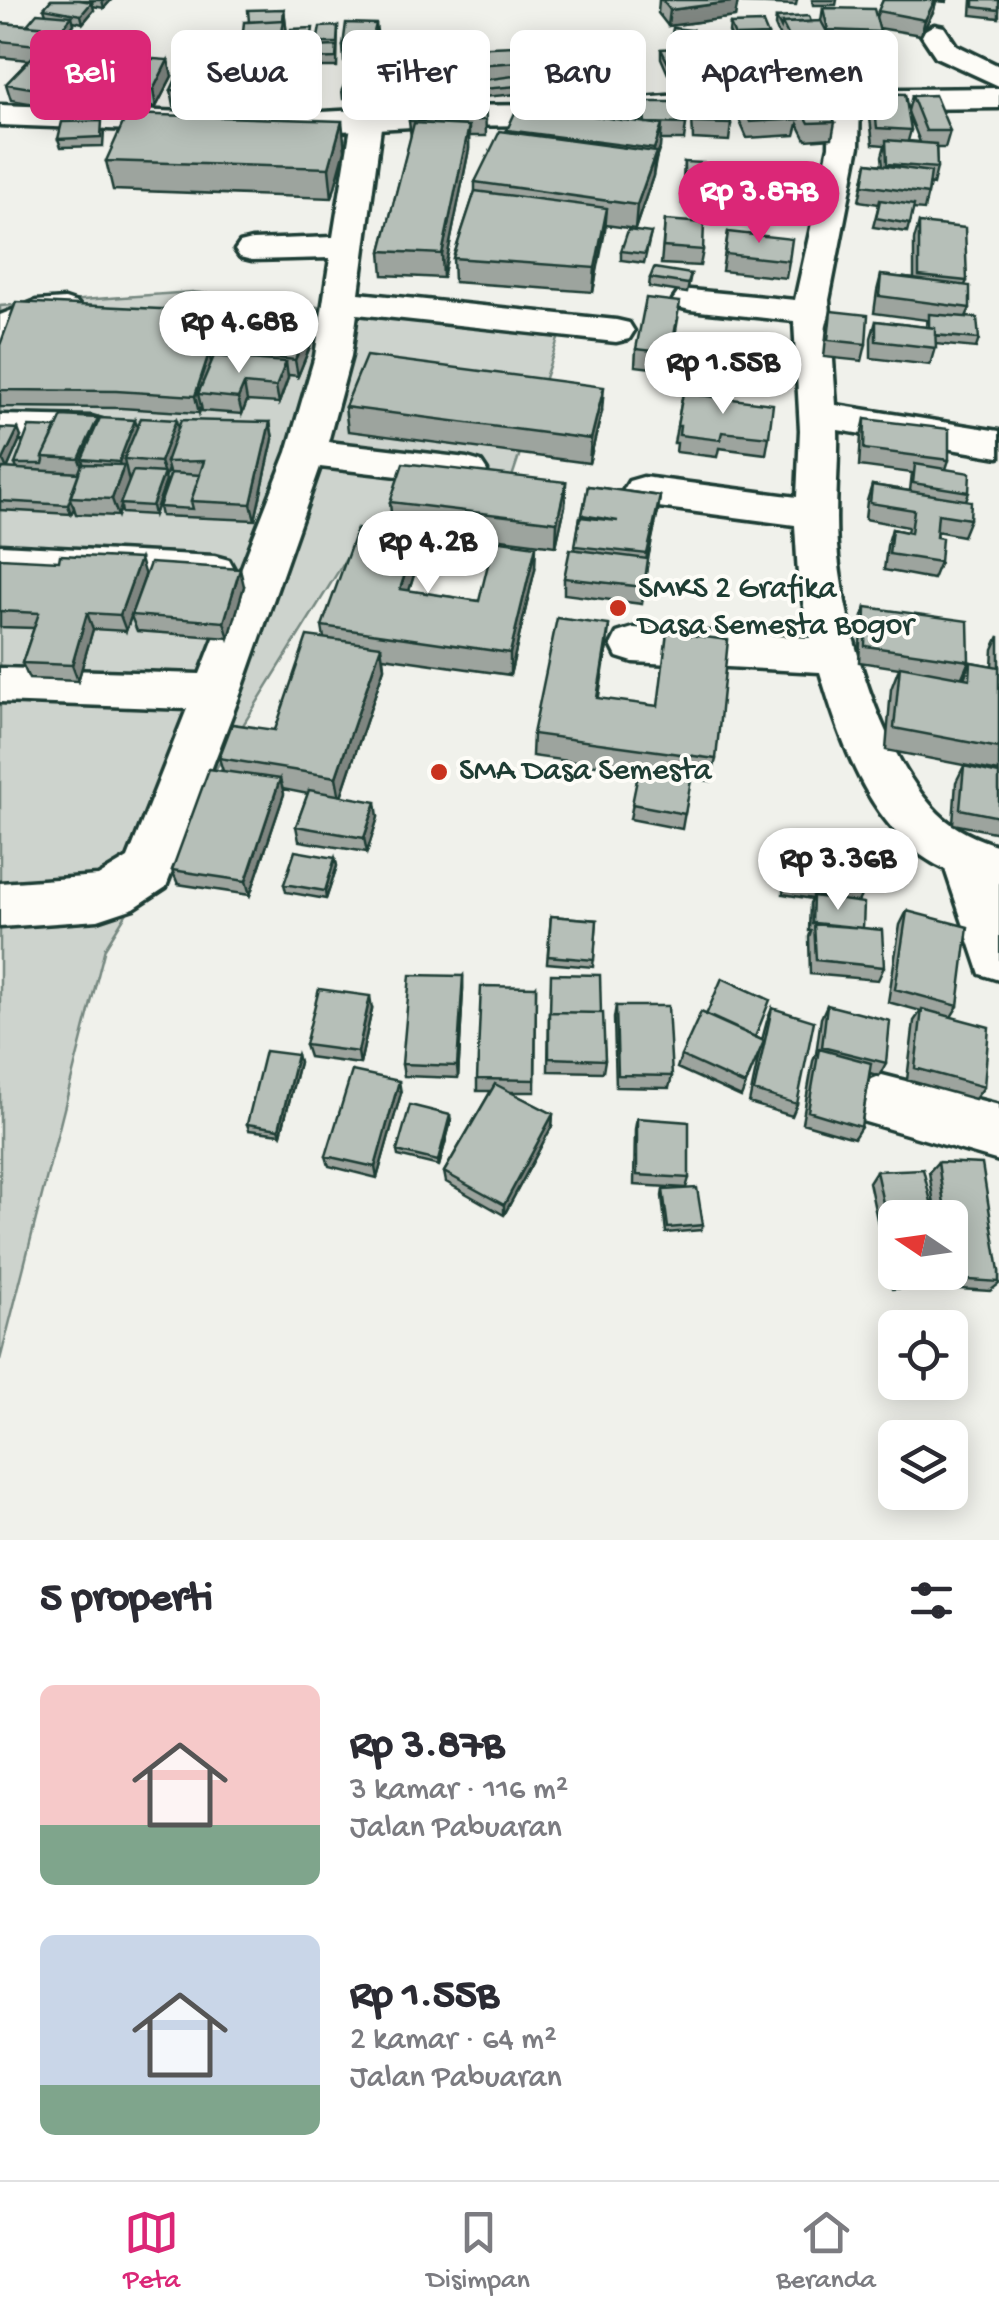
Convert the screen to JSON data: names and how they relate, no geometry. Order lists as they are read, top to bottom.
{
  "places": ["SMKS 2 Grafika Dasa Semesta Bogor", "SMA Dasa Semesta"],
  "north": "left",
  "page": {
    "chip": [
      "Beli",
      "Sewa",
      "Filter",
      "Baru",
      "Apartemen"
    ],
    "price": [
      "Rp 3.87B",
      "Rp 4.68B",
      "Rp 1.55B",
      "Rp 4.2B",
      "Rp 3.36B"
    ],
    "heading": "5 properti",
    "list": [
      {
        "name": "Rp 3.87B",
        "note": "3 kamar · 116 m² · Jalan Pabuaran"
      },
      {
        "name": "Rp 1.55B",
        "note": "2 kamar · 64 m² · Jalan Pabuaran"
      }
    ],
    "tabs": ["Peta", "Disimpan", "Beranda"]
  }
}
